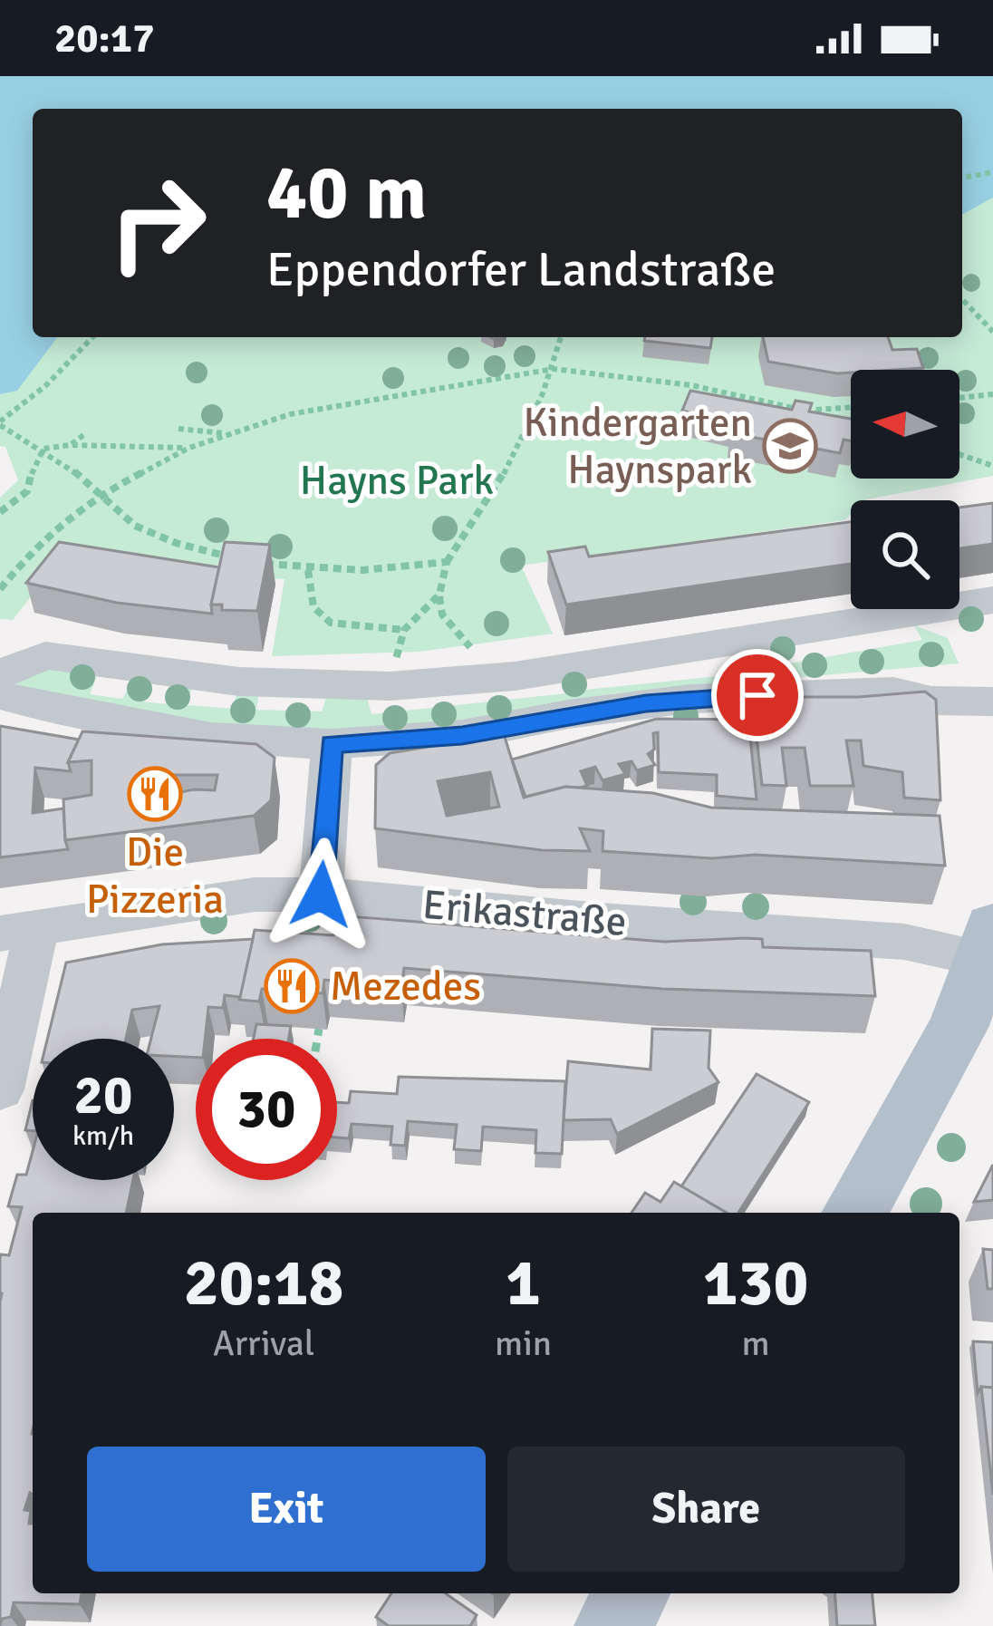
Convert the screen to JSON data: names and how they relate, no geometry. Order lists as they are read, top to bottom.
{
  "streets": {
    "street": ["Erikastraße"]
  },
  "parks": ["Hayns Park"],
  "places": {
    "school or university": ["Kindergarten Haynspark"],
    "restaurant": ["Die Pizzeria", "Mezedes"]
  },
  "north": "left",
  "page": {
    "status": "20:17",
    "turn": ["40 m", "Eppendorfer Landstraße"],
    "speed": "20 km/h",
    "limit": "30",
    "eta": [
      "20:18",
      "Arrival",
      "1",
      "min",
      "130",
      "m"
    ],
    "buttons": ["Exit", "Share"]
  }
}
